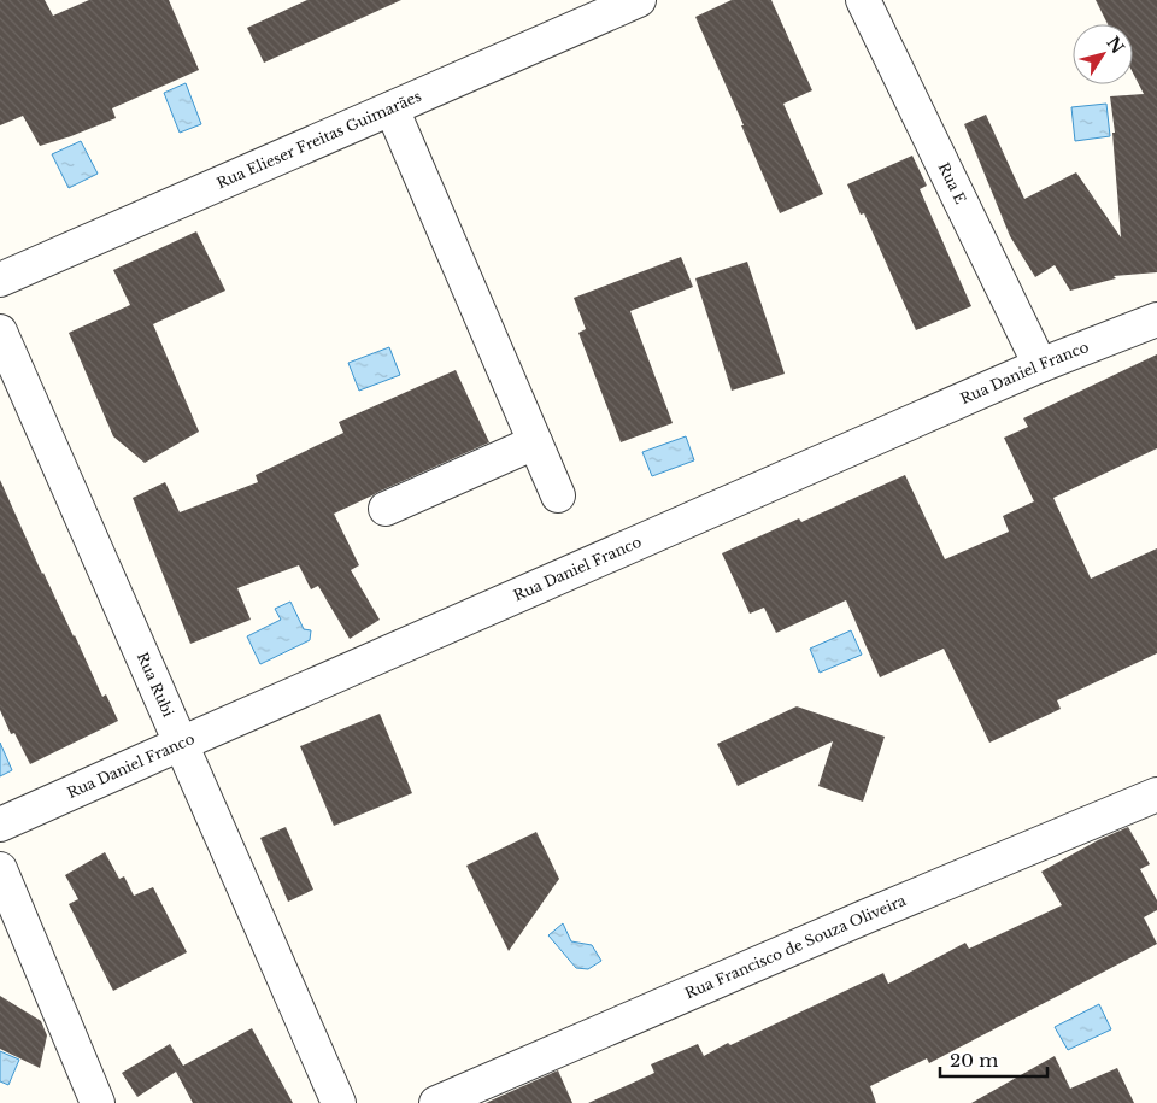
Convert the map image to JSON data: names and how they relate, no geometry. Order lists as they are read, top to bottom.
{
  "streets": {
    "street": [
      "Rua Elieser Freitas Guimarães",
      "Rua E",
      "Rua Daniel Franco",
      "Rua Rubi",
      "Rua Francisco de Souza Oliveira"
    ]
  },
  "crossings": [
    ["Rua E", "Rua Daniel Franco"],
    ["Rua Daniel Franco", "Rua Rubi"]
  ],
  "scale_bar": "20 m",
  "north": "top right"
}
